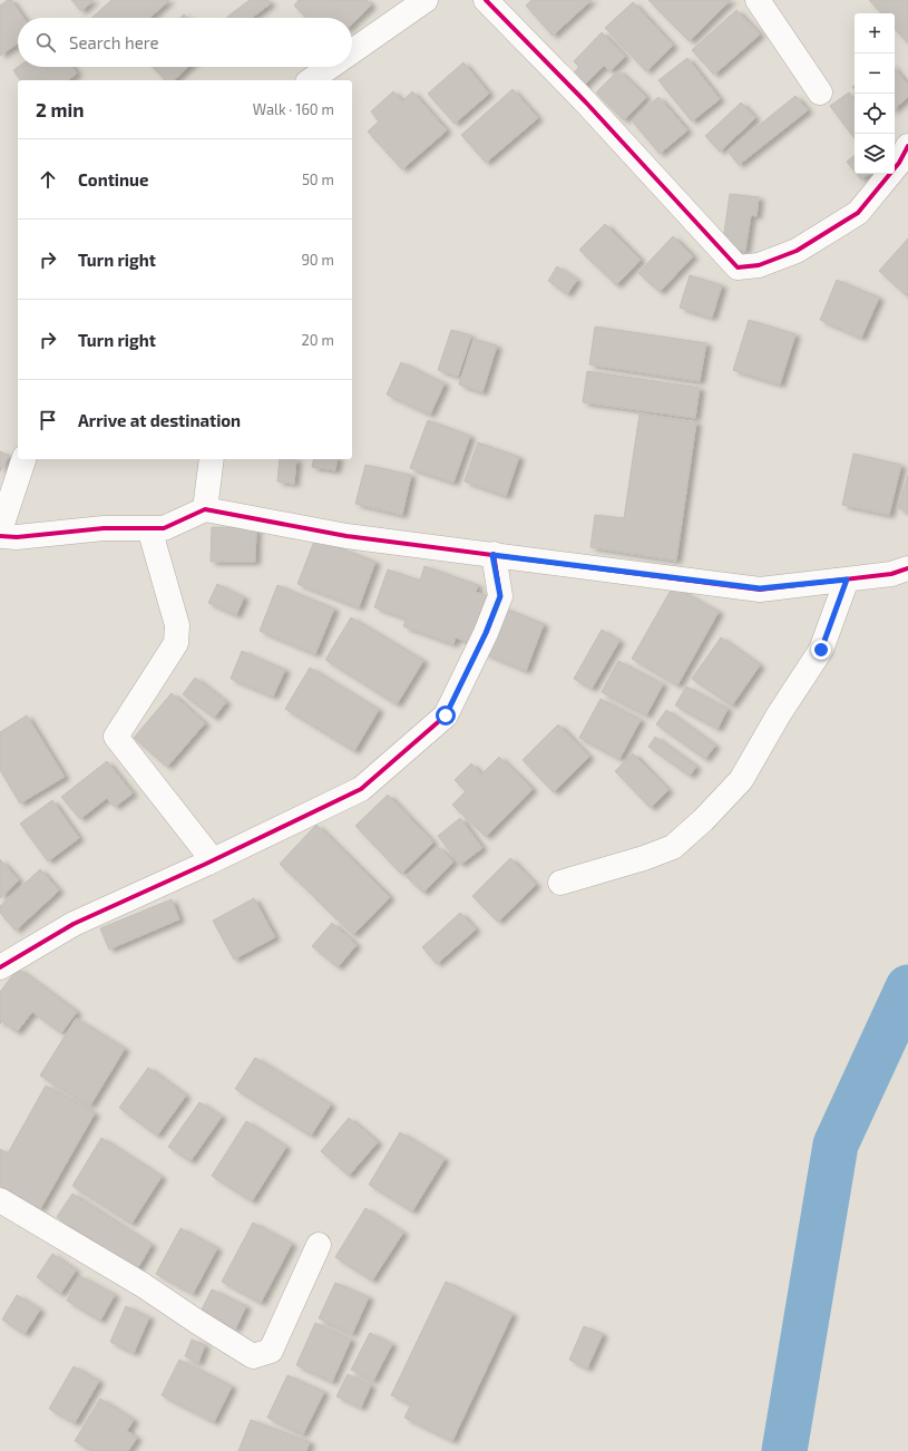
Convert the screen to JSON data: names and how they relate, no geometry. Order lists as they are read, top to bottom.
{
  "page": {
    "map_buttons": ["+", "−"],
    "search": "Search here",
    "heading": ["2 min", "Walk · 160 m"],
    "list": [
      ["Continue", "50 m"],
      ["Turn right", "90 m"],
      ["Turn right", "20 m"],
      "Arrive at destination"
    ]
  }
}
